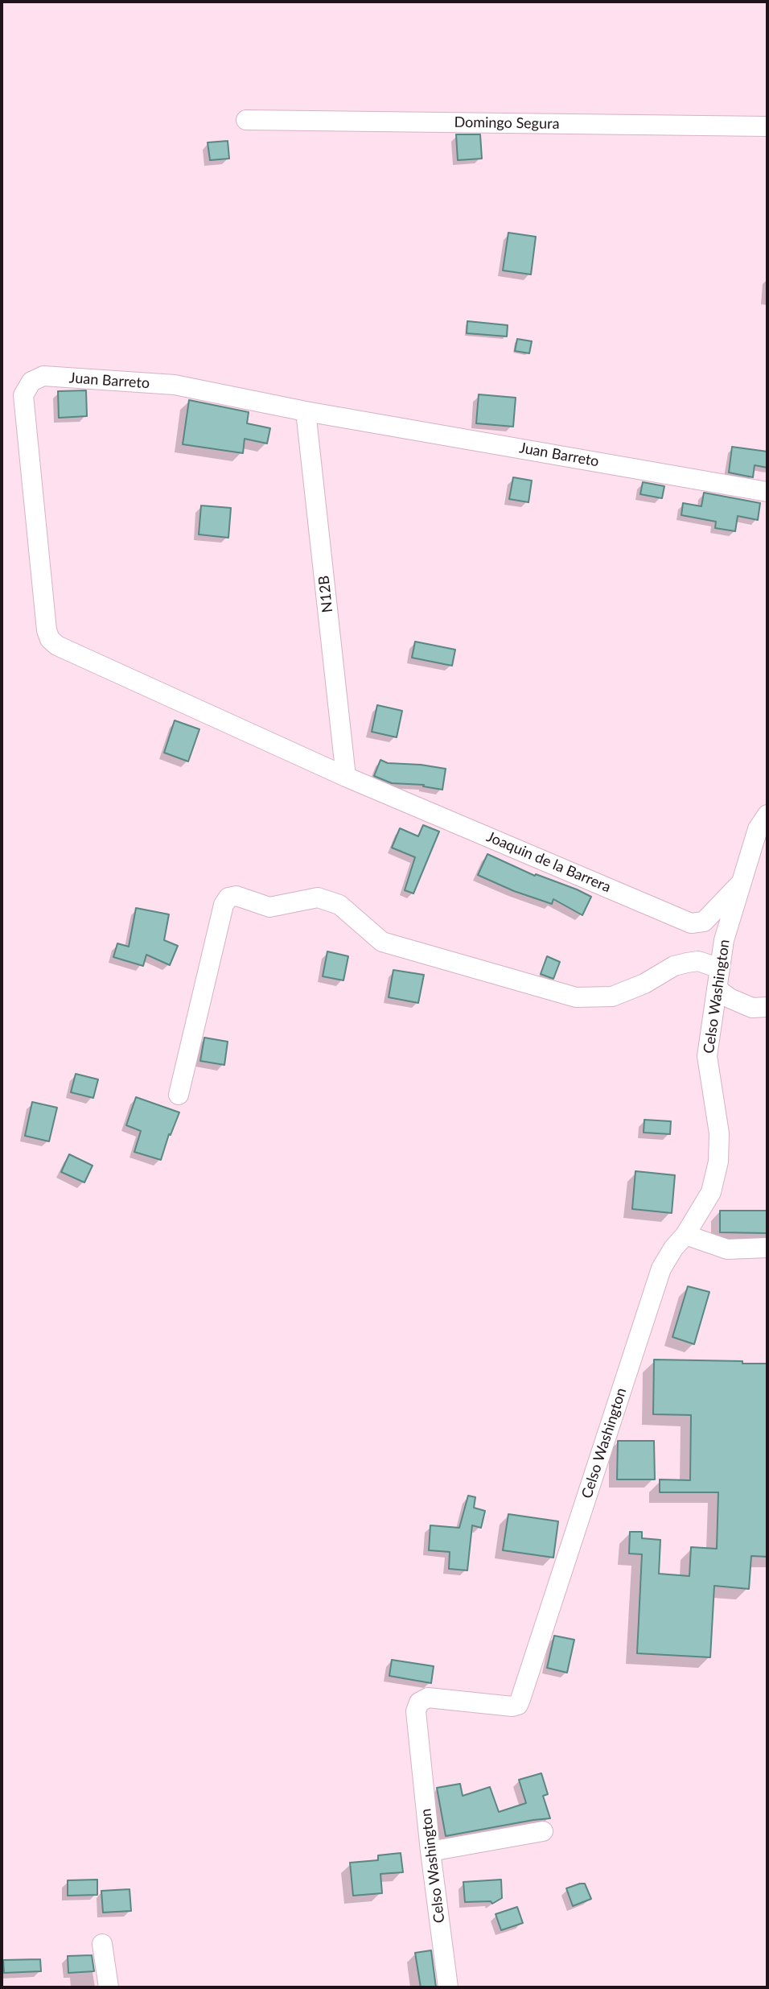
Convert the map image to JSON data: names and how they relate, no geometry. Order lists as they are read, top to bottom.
{
  "streets": {
    "street": [
      "Domingo Segura",
      "Juan Barreto",
      "N12B",
      "Joaquin de la Barrera",
      "Celso Washington"
    ]
  },
  "crossings": [
    ["Juan Barreto", "N12B"],
    ["Juan Barreto", "Joaquin de la Barrera"],
    ["N12B", "Joaquin de la Barrera"],
    ["Joaquin de la Barrera", "Celso Washington"]
  ]
}
